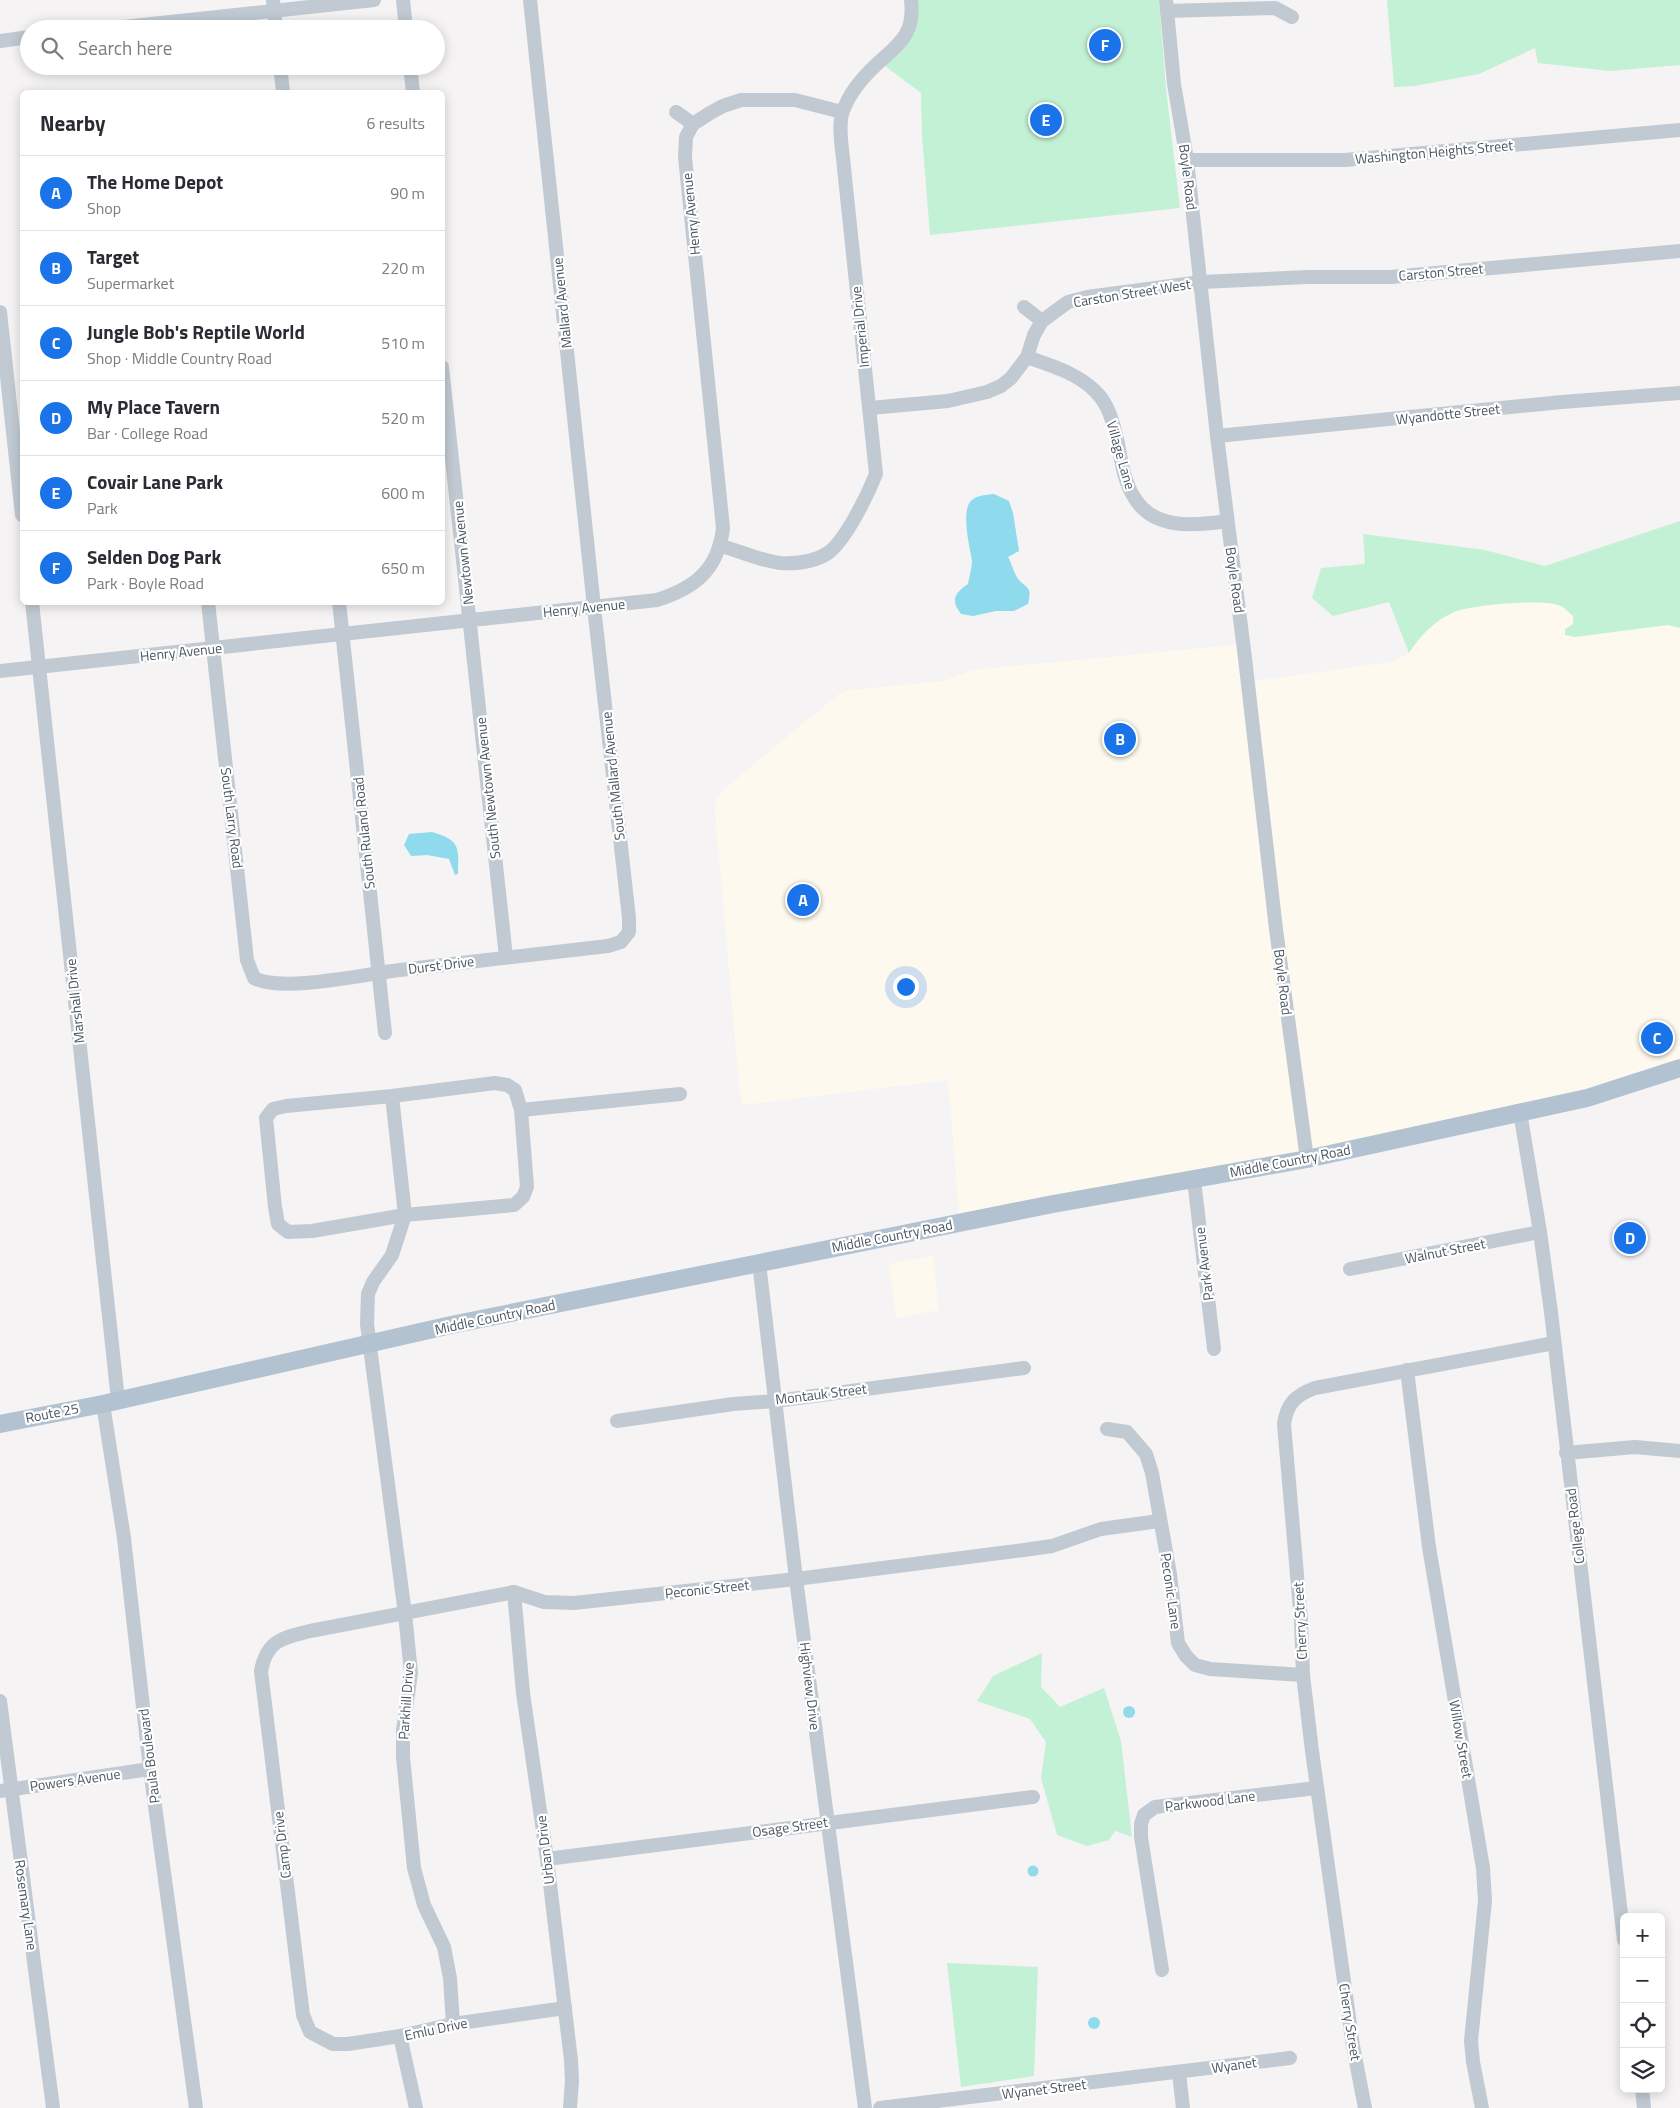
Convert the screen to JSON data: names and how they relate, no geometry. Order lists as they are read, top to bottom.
{
  "streets": {
    "main road": ["Middle Country Road", "Route 25"],
    "street": [
      "Washington Heights Street",
      "Boyle Road",
      "Henry Avenue",
      "Carston Street",
      "Carston Street West",
      "Mallard Avenue",
      "Imperial Drive",
      "Wyandotte Street",
      "Village Lane",
      "Newtown Avenue",
      "South Mallard Avenue",
      "South Newtown Avenue",
      "South Larry Road",
      "South Ruland Road",
      "Durst Drive",
      "Marshall Drive",
      "Walnut Street",
      "Park Avenue",
      "Montauk Street",
      "College Road",
      "Peconic Street",
      "Peconic Lane",
      "Cherry Street",
      "Highview Drive",
      "Parkhill Drive",
      "Willow Street",
      "Paula Boulevard",
      "Powers Avenue",
      "Parkwood Lane",
      "Osage Street",
      "Camp Drive",
      "Urban Drive",
      "Rosemary Lane",
      "Emlu Drive",
      "Wyanet",
      "Wyanet Street"
    ]
  },
  "crossings": [
    ["Washington Heights Street", "Boyle Road"],
    ["Boyle Road", "Carston Street"],
    ["Boyle Road", "Carston Street West"],
    ["Boyle Road", "Wyandotte Street"],
    ["Boyle Road", "Village Lane"],
    ["Boyle Road", "Middle Country Road"],
    ["Henry Avenue", "Mallard Avenue"],
    ["Henry Avenue", "Imperial Drive"],
    ["Henry Avenue", "Newtown Avenue"],
    ["Henry Avenue", "South Mallard Avenue"],
    ["Henry Avenue", "South Newtown Avenue"],
    ["Henry Avenue", "South Larry Road"],
    ["Henry Avenue", "South Ruland Road"],
    ["Henry Avenue", "Marshall Drive"],
    ["Carston Street", "Carston Street West"],
    ["Mallard Avenue", "South Mallard Avenue"],
    ["Newtown Avenue", "South Newtown Avenue"],
    ["South Mallard Avenue", "Durst Drive"],
    ["South Newtown Avenue", "Durst Drive"],
    ["South Larry Road", "Durst Drive"],
    ["South Ruland Road", "Durst Drive"],
    ["Marshall Drive", "Middle Country Road"],
    ["Marshall Drive", "Route 25"],
    ["Marshall Drive", "Paula Boulevard"],
    ["Middle Country Road", "Park Avenue"],
    ["Middle Country Road", "Route 25"],
    ["Middle Country Road", "College Road"],
    ["Middle Country Road", "Highview Drive"],
    ["Middle Country Road", "Parkhill Drive"],
    ["Middle Country Road", "Paula Boulevard"],
    ["Walnut Street", "College Road"],
    ["Montauk Street", "Highview Drive"],
    ["Route 25", "Paula Boulevard"],
    ["College Road", "Cherry Street"],
    ["Peconic Street", "Peconic Lane"],
    ["Peconic Street", "Highview Drive"],
    ["Peconic Street", "Parkhill Drive"],
    ["Peconic Street", "Camp Drive"],
    ["Peconic Street", "Urban Drive"],
    ["Peconic Lane", "Cherry Street"],
    ["Cherry Street", "Willow Street"],
    ["Cherry Street", "Parkwood Lane"],
    ["Highview Drive", "Osage Street"],
    ["Parkhill Drive", "Emlu Drive"],
    ["Paula Boulevard", "Powers Avenue"],
    ["Powers Avenue", "Rosemary Lane"],
    ["Osage Street", "Urban Drive"],
    ["Camp Drive", "Emlu Drive"],
    ["Urban Drive", "Emlu Drive"],
    ["Wyanet", "Wyanet Street"]
  ],
  "page": {
    "search": "Search here",
    "pins": [
      "F",
      "E",
      "B",
      "A",
      "C",
      "D"
    ],
    "heading": ["Nearby", "6 results"],
    "list": [
      {
        "mark": "A",
        "name": "The Home Depot",
        "note": "Shop",
        "value": "90 m"
      },
      {
        "mark": "B",
        "name": "Target",
        "note": "Supermarket",
        "value": "220 m"
      },
      {
        "mark": "C",
        "name": "Jungle Bob's Reptile World",
        "note": "Shop · Middle Country Road",
        "value": "510 m"
      },
      {
        "mark": "D",
        "name": "My Place Tavern",
        "note": "Bar · College Road",
        "value": "520 m"
      },
      {
        "mark": "E",
        "name": "Covair Lane Park",
        "note": "Park",
        "value": "600 m"
      },
      {
        "mark": "F",
        "name": "Selden Dog Park",
        "note": "Park · Boyle Road",
        "value": "650 m"
      }
    ],
    "map_buttons": ["+", "−"]
  }
}
